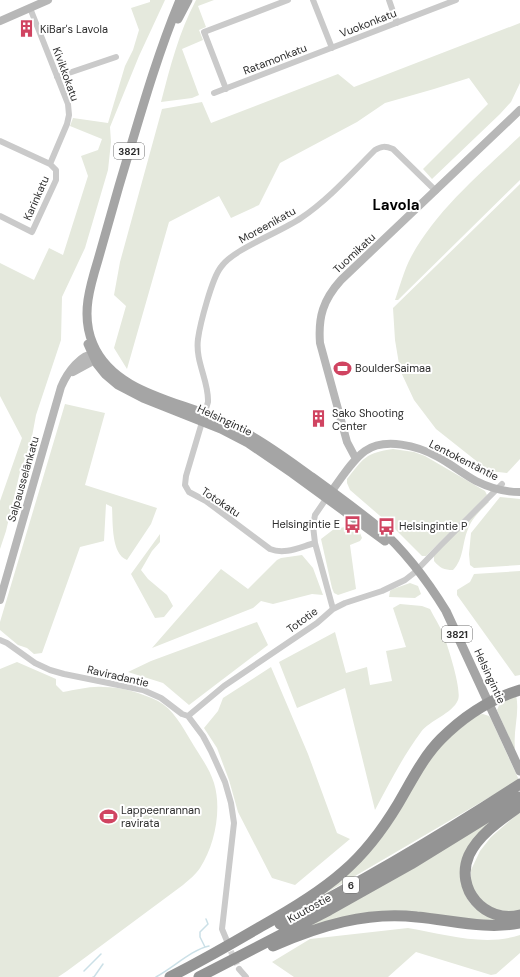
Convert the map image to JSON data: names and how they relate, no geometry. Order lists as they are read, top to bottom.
{
  "streets": {
    "highway": ["6", "Kuutostie"],
    "main road": ["3821", "Helsingintie"],
    "street": [
      "Vuokonkatu",
      "Ratamonkatu",
      "Kivikkokatu",
      "Karinkatu",
      "Moreenikatu",
      "Tuomikatu",
      "Lentokentäntie",
      "Salpausselänkatu",
      "Totokatu",
      "Tototie",
      "Raviradantie"
    ]
  },
  "crossings": [
    ["Vuokonkatu", "Ratamonkatu"],
    ["Kivikkokatu", "Karinkatu"],
    ["Moreenikatu", "Tuomikatu"],
    ["Moreenikatu", "Helsingintie"],
    ["Moreenikatu", "Totokatu"],
    ["Tuomikatu", "Lentokentäntie"],
    ["Helsingintie", "Lentokentäntie"],
    ["Helsingintie", "Salpausselänkatu"],
    ["Helsingintie", "Totokatu"],
    ["Helsingintie", "Tototie"],
    ["Lentokentäntie", "Tototie"],
    ["Totokatu", "Tototie"],
    ["Tototie", "Raviradantie"]
  ],
  "districts": ["Lavola"],
  "places": {
    "building": ["KiBar's Lavola", "Sako Shooting Center"],
    "sports": ["BoulderSaimaa", "Lappeenrannan ravirata"],
    "bus stop": ["Helsingintie E", "Helsingintie P"]
  }
}
